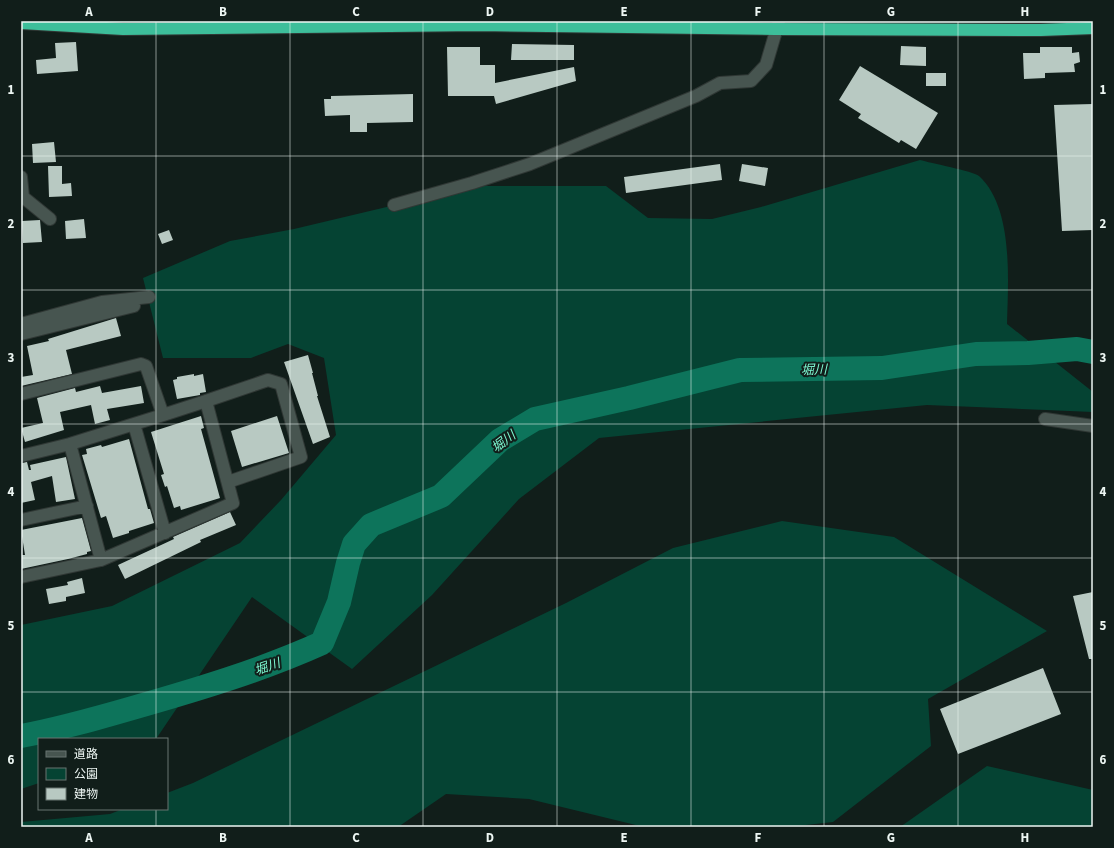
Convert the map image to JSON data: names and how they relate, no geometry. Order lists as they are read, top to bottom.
{
  "water": ["堀川"],
  "legend": ["道路", "公園", "建物"],
  "grid": {
    "columns": [
      "A",
      "B",
      "C",
      "D",
      "E",
      "F",
      "G",
      "H"
    ],
    "rows": [
      "1",
      "2",
      "3",
      "4",
      "5",
      "6"
    ]
  }
}
